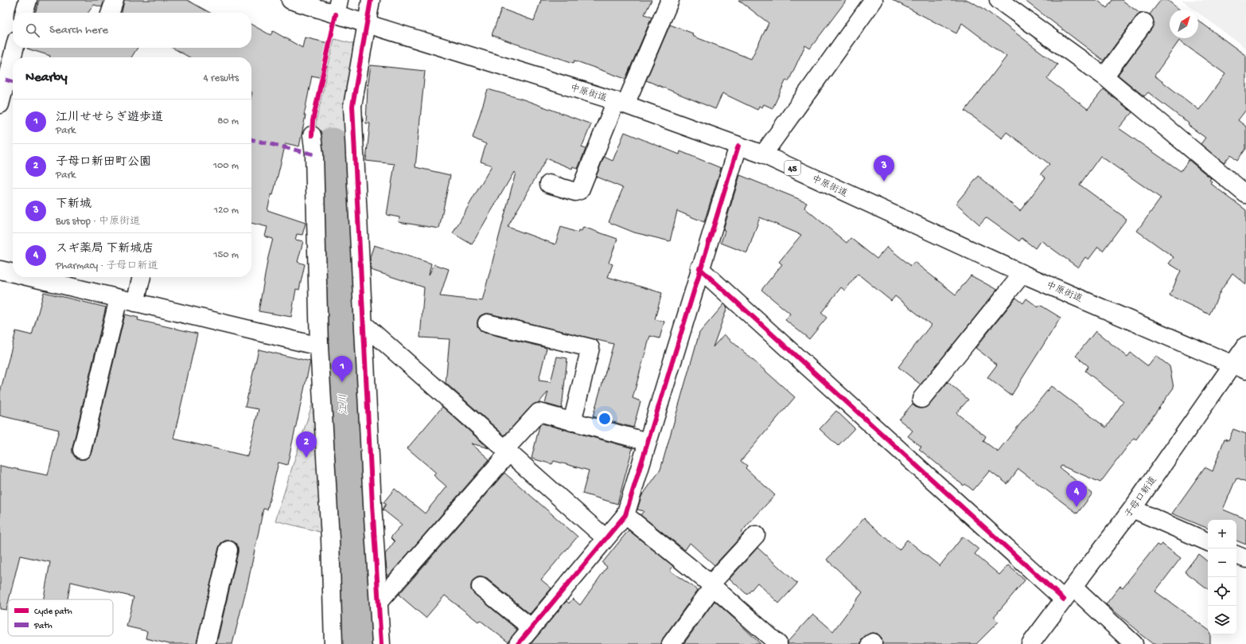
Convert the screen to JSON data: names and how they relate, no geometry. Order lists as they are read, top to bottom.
{
  "streets": {
    "street": ["中原街道", "45", "子母口新道"]
  },
  "crossings": [
    ["中原街道", "子母口新道"]
  ],
  "water": ["江川"],
  "legend": ["Cycle path", "Path"],
  "north": "top right",
  "page": {
    "search": "Search here",
    "heading": ["Nearby", "4 results"],
    "list": [
      {
        "mark": "1",
        "name": "江川せせらぎ遊歩道",
        "note": "Park",
        "value": "80 m"
      },
      {
        "mark": "2",
        "name": "子母口新田町公園",
        "note": "Park",
        "value": "100 m"
      },
      {
        "mark": "3",
        "name": "下新城",
        "note": "Bus stop · 中原街道",
        "value": "120 m"
      },
      {
        "mark": "4",
        "name": "スギ薬局 下新城店",
        "note": "Pharmacy · 子母口新道",
        "value": "150 m"
      }
    ],
    "pins": [
      "3",
      "1",
      "2",
      "4"
    ],
    "map_buttons": ["+", "−"]
  }
}
